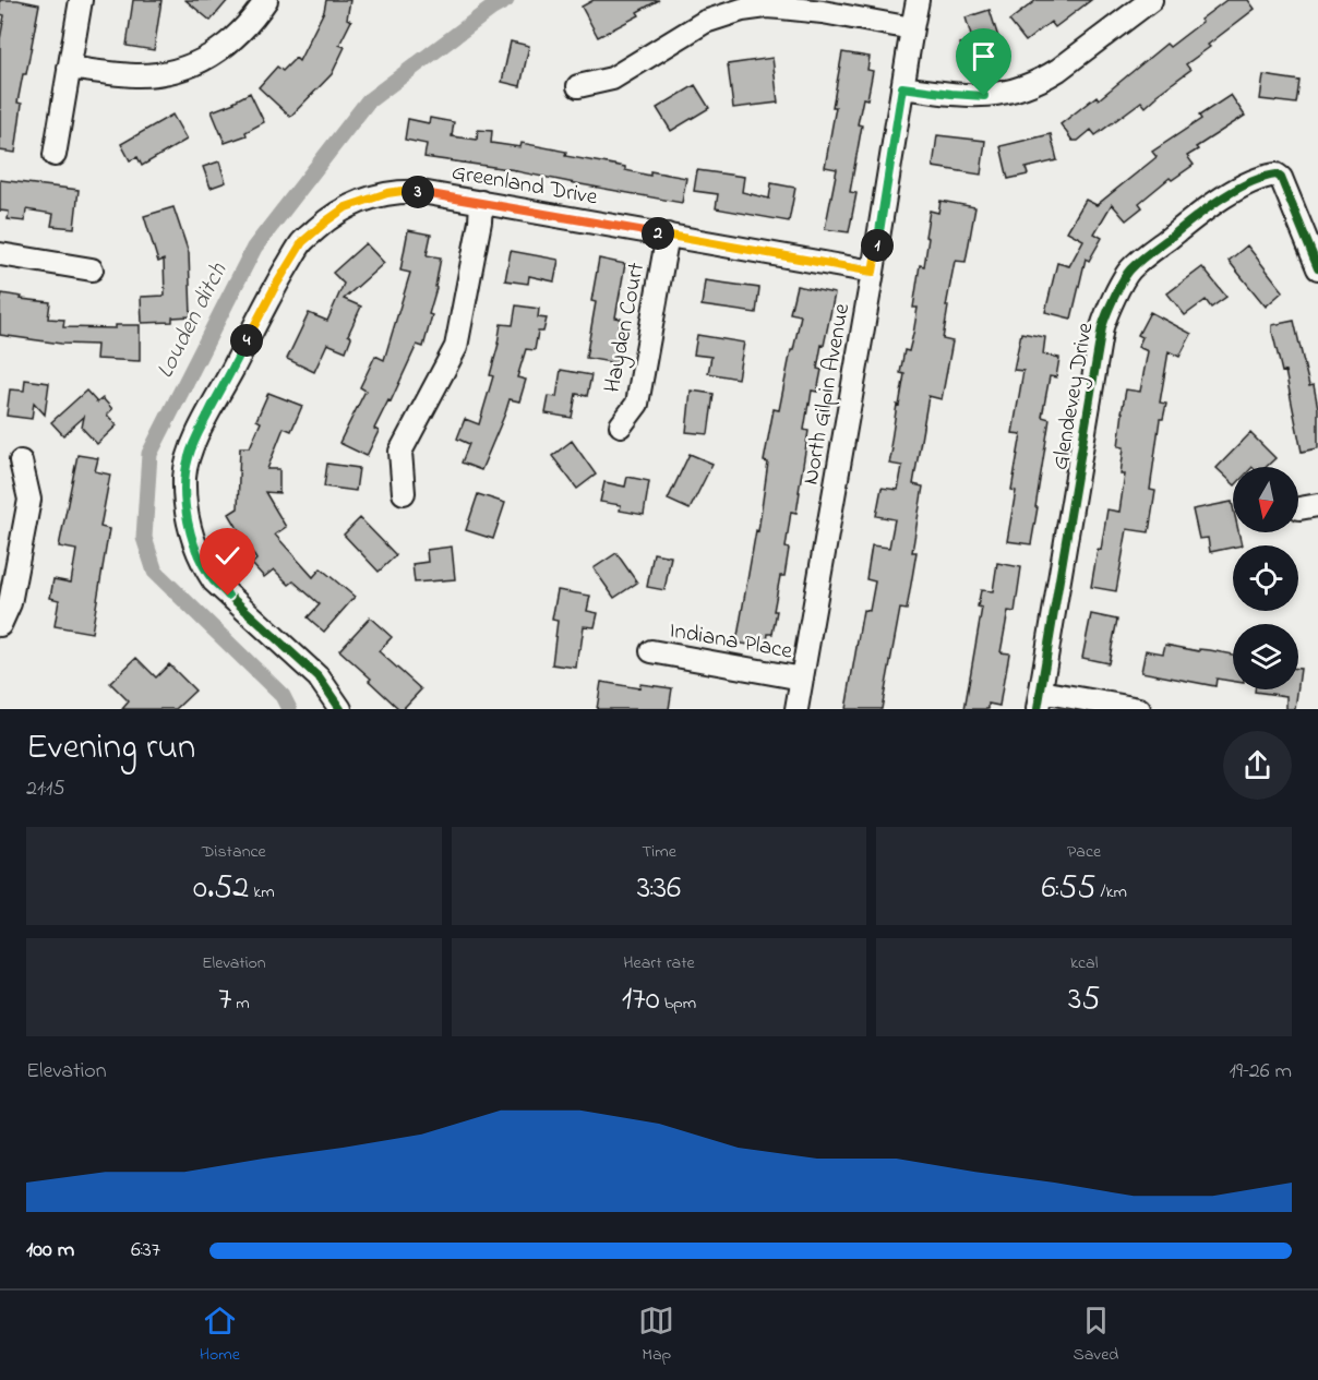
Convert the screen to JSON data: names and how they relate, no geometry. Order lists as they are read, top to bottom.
{
  "streets": {
    "street": [
      "Greenland Drive",
      "Hayden Court",
      "North Gilpin Avenue",
      "Glendevey Drive",
      "Indiana Place"
    ]
  },
  "crossings": [
    ["Greenland Drive", "Hayden Court"],
    ["Greenland Drive", "North Gilpin Avenue"],
    ["North Gilpin Avenue", "Indiana Place"]
  ],
  "water": ["Louden ditch"],
  "north": "bottom",
  "page": {
    "pins": [
      "3",
      "2",
      "1",
      "4"
    ],
    "heading": ["Evening run", "21:15"],
    "stats": [
      ["Distance", "0.52 km"],
      ["Time", "3:36"],
      ["Pace", "6:55 /km"],
      ["Elevation", "7 m"],
      ["Heart rate", "170 bpm"],
      ["kcal", "35"]
    ],
    "chart": ["Elevation", "19–26 m"],
    "list": [
      {
        "name": "100 m",
        "note": "6:37"
      }
    ],
    "tabs": ["Home", "Map", "Saved"]
  }
}
